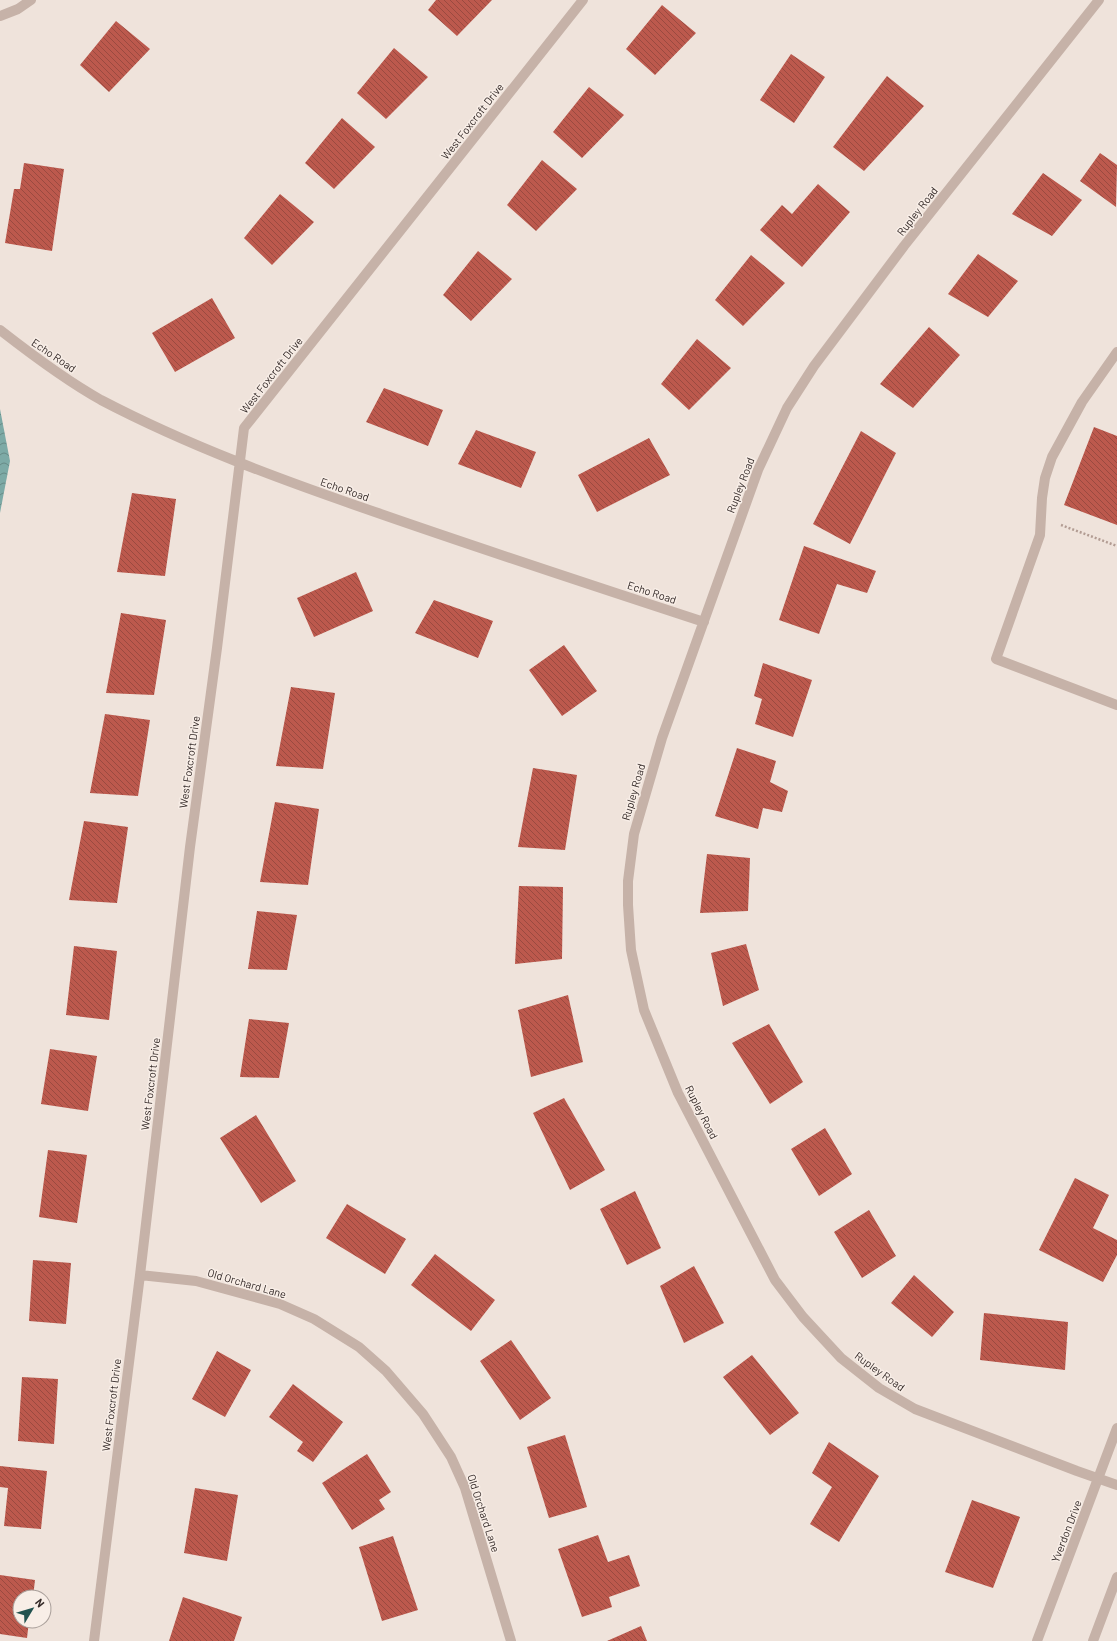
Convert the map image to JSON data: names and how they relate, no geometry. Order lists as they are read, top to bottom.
{
  "streets": {
    "street": [
      "West Foxcroft Drive",
      "Rupley Road",
      "Echo Road",
      "Old Orchard Lane",
      "Yverdon Drive"
    ]
  },
  "crossings": [
    ["West Foxcroft Drive", "Echo Road"],
    ["West Foxcroft Drive", "Old Orchard Lane"],
    ["Rupley Road", "Echo Road"],
    ["Rupley Road", "Yverdon Drive"]
  ],
  "north": "top right"
}
